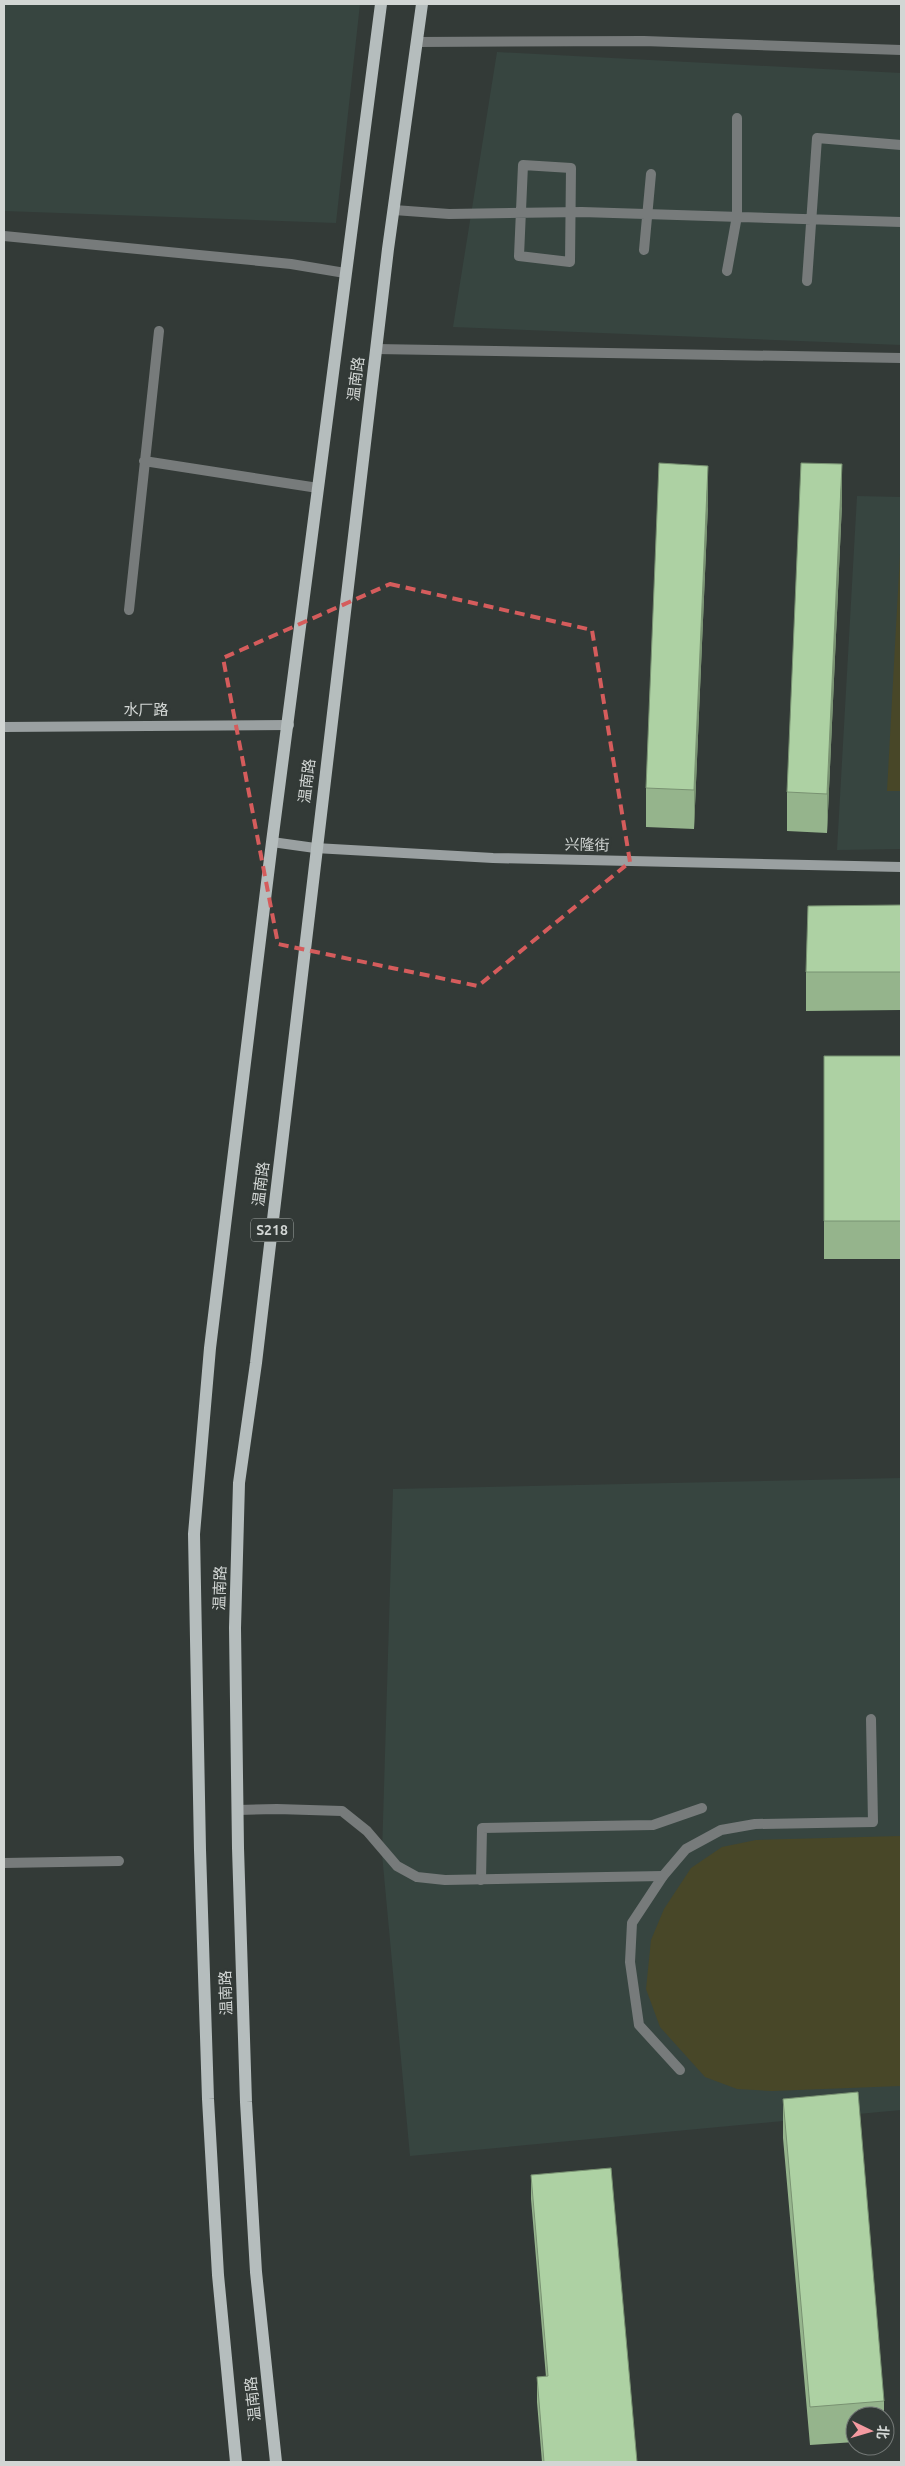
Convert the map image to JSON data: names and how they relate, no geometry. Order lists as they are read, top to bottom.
{
  "streets": {
    "main road": ["温南路", "S218"],
    "street": ["水厂路", "兴隆街"]
  },
  "crossings": [
    ["温南路", "水厂路"],
    ["温南路", "兴隆街"]
  ],
  "north": "right"
}
